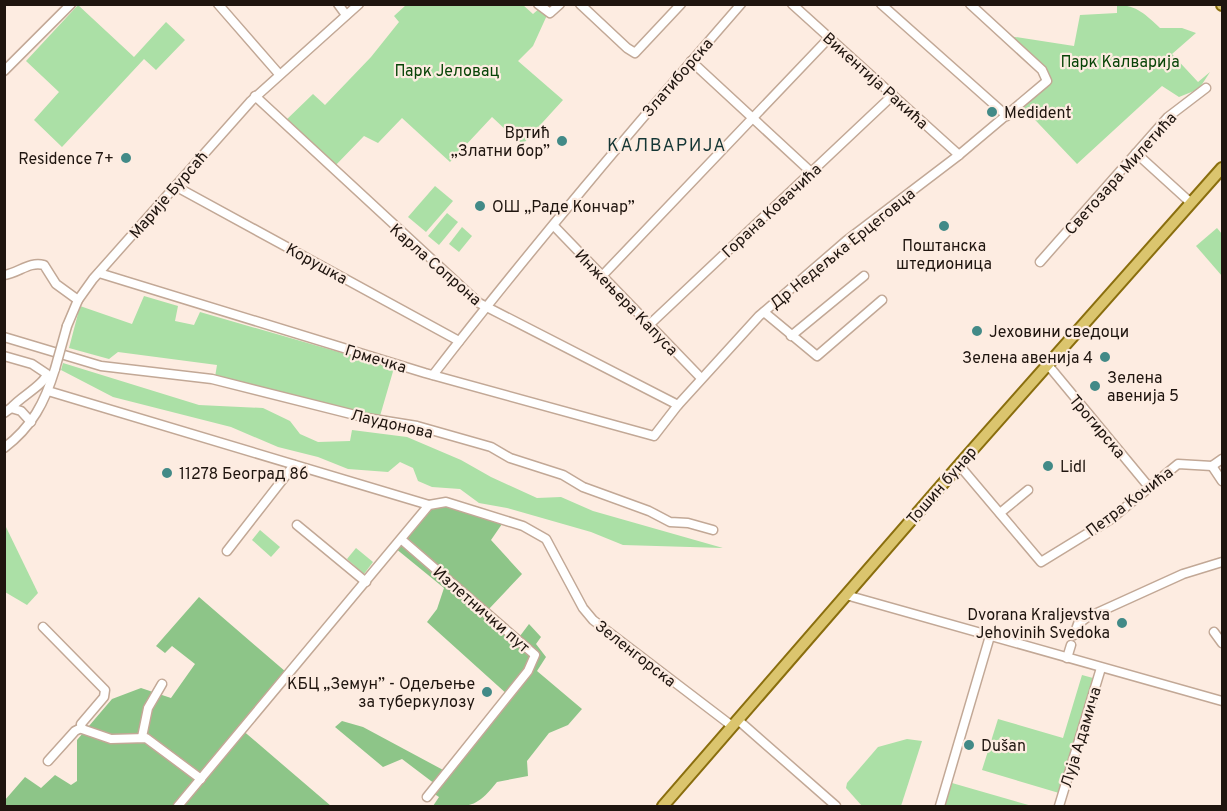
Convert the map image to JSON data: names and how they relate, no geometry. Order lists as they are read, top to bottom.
{
  "streets": {
    "main road": ["Тошин бунар"],
    "street": [
      "Златиборска",
      "Викентија Ракића",
      "Светозара Милетића",
      "Марије Бурсаћ",
      "Горана Ковачића",
      "Др Недељка Ерцеговца",
      "Корушка",
      "Карла Сопрона",
      "Инжењера Капуса",
      "Грмечка",
      "Лаудонова",
      "Трогирска",
      "Петра Кочића",
      "Излетнички пут",
      "Зеленгорска",
      "Луја Адамича"
    ]
  },
  "crossings": [
    ["Златиборска", "Корушка"],
    ["Златиборска", "Карла Сопрона"],
    ["Златиборска", "Инжењера Капуса"],
    ["Златиборска", "Грмечка"],
    ["Викентија Ракића", "Горана Ковачића"],
    ["Викентија Ракића", "Др Недељка Ерцеговца"],
    ["Марије Бурсаћ", "Корушка"],
    ["Марије Бурсаћ", "Карла Сопрона"],
    ["Марије Бурсаћ", "Грмечка"],
    ["Марије Бурсаћ", "Зеленгорска"],
    ["Горана Ковачића", "Инжењера Капуса"],
    ["Др Недељка Ерцеговца", "Карла Сопрона"],
    ["Др Недељка Ерцеговца", "Инжењера Капуса"],
    ["Др Недељка Ерцеговца", "Грмечка"],
    ["Трогирска", "Тошин бунар"],
    ["Трогирска", "Петра Кочића"],
    ["Тошин бунар", "Зеленгорска"]
  ],
  "districts": ["КАЛВАРИЈА"],
  "parks": ["Парк Калварија", "Парк Јеловац"],
  "places": [
    "Medident",
    "Вртић „Златни бор”",
    "Residence 7+",
    "ОШ „Раде Кончар”",
    "Поштанска штедионица",
    "Јеховини сведоци",
    "Зелена авенија 4",
    "Зелена авенија 5",
    "Lidl",
    "11278 Београд 86",
    "Dvorana Kraljevstva Jehovinih Svedoka",
    "КБЦ „Земун” - Одељење за туберкулозу",
    "Dušan"
  ]
}
